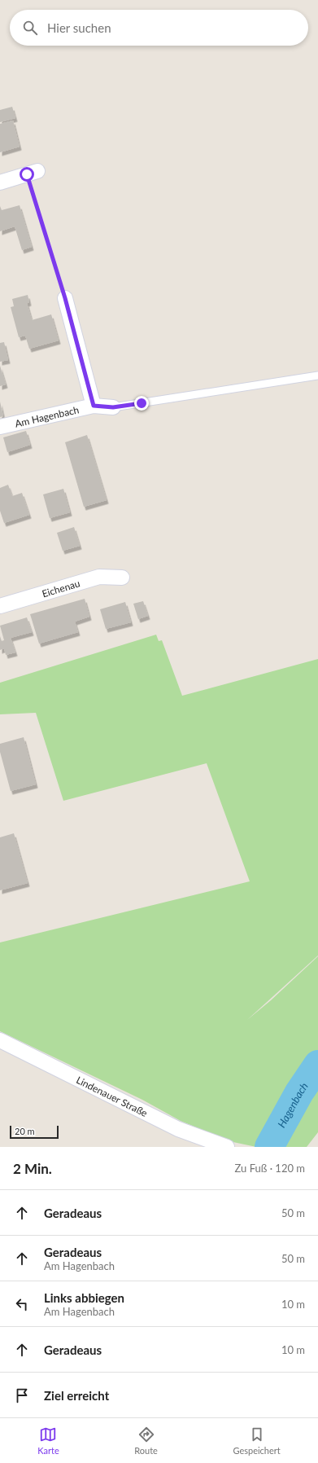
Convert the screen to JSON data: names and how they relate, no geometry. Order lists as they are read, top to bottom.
{
  "streets": {
    "street": ["Am Hagenbach", "Eichenau", "Lindenauer Straße"]
  },
  "water": ["Hagenbach"],
  "scale_bar": "20 m",
  "page": {
    "search": "Hier suchen",
    "scale": "20 m",
    "heading": ["2 Min.", "Zu Fuß · 120 m"],
    "list": [
      ["Geradeaus", "50 m"],
      ["Geradeaus", "Am Hagenbach", "50 m"],
      ["Links abbiegen", "Am Hagenbach", "10 m"],
      ["Geradeaus", "10 m"],
      "Ziel erreicht"
    ],
    "nav": ["Karte", "Route", "Gespeichert"]
  }
}
